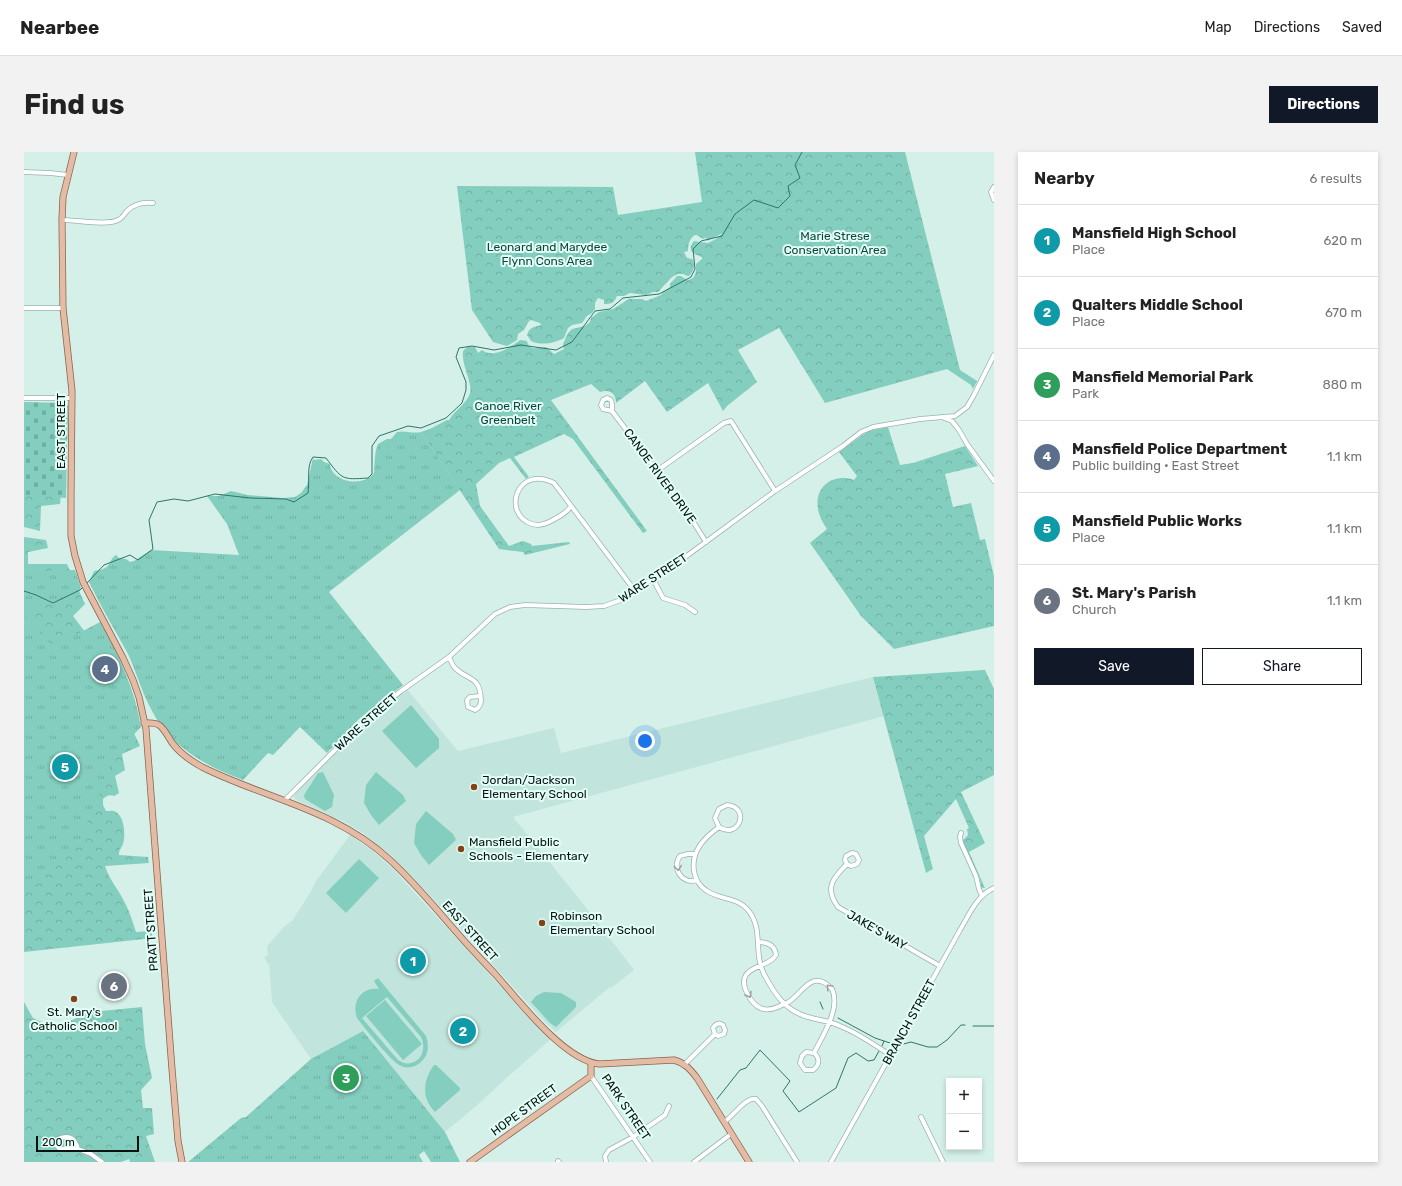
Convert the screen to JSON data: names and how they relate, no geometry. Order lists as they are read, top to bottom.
{
  "streets": {
    "main road": [
      "EAST STREET",
      "PRATT STREET",
      "PARK STREET",
      "HOPE STREET"
    ],
    "street": [
      "CANOE RIVER DRIVE",
      "WARE STREET",
      "JAKE'S WAY",
      "BRANCH STREET"
    ]
  },
  "crossings": [
    ["EAST STREET", "WARE STREET"],
    ["EAST STREET", "PRATT STREET"],
    ["EAST STREET", "PARK STREET"],
    ["CANOE RIVER DRIVE", "WARE STREET"],
    ["JAKE'S WAY", "BRANCH STREET"],
    ["PARK STREET", "HOPE STREET"]
  ],
  "parks": ["Marie Strese Conservation Area", "Leonard and Marydee Flynn Cons Area", "Canoe River Greenbelt"],
  "places": [
    "Jordan/Jackson Elementary School",
    "Mansfield Public Schools - Elementary",
    "Robinson Elementary School",
    "St. Mary's Catholic School"
  ],
  "scale_bar": "200 m",
  "page": {
    "header": "Nearbee",
    "nav": ["Map", "Directions", "Saved"],
    "buttons": [
      "Directions",
      ["Save", "Share"]
    ],
    "title": "Find us",
    "heading": ["Nearby", "6 results"],
    "list": [
      {
        "mark": "1",
        "name": "Mansfield High School",
        "note": "Place",
        "value": "620 m"
      },
      {
        "mark": "2",
        "name": "Qualters Middle School",
        "note": "Place",
        "value": "670 m"
      },
      {
        "mark": "3",
        "name": "Mansfield Memorial Park",
        "note": "Park",
        "value": "880 m"
      },
      {
        "mark": "4",
        "name": "Mansfield Police Department",
        "note": "Public building · East Street",
        "value": "1.1 km"
      },
      {
        "mark": "5",
        "name": "Mansfield Public Works",
        "note": "Place",
        "value": "1.1 km"
      },
      {
        "mark": "6",
        "name": "St. Mary's Parish",
        "note": "Church",
        "value": "1.1 km"
      }
    ],
    "pins": [
      "4",
      "5",
      "1",
      "6",
      "2",
      "3"
    ],
    "map_buttons": ["+", "−"],
    "scale": "200 m"
  }
}
